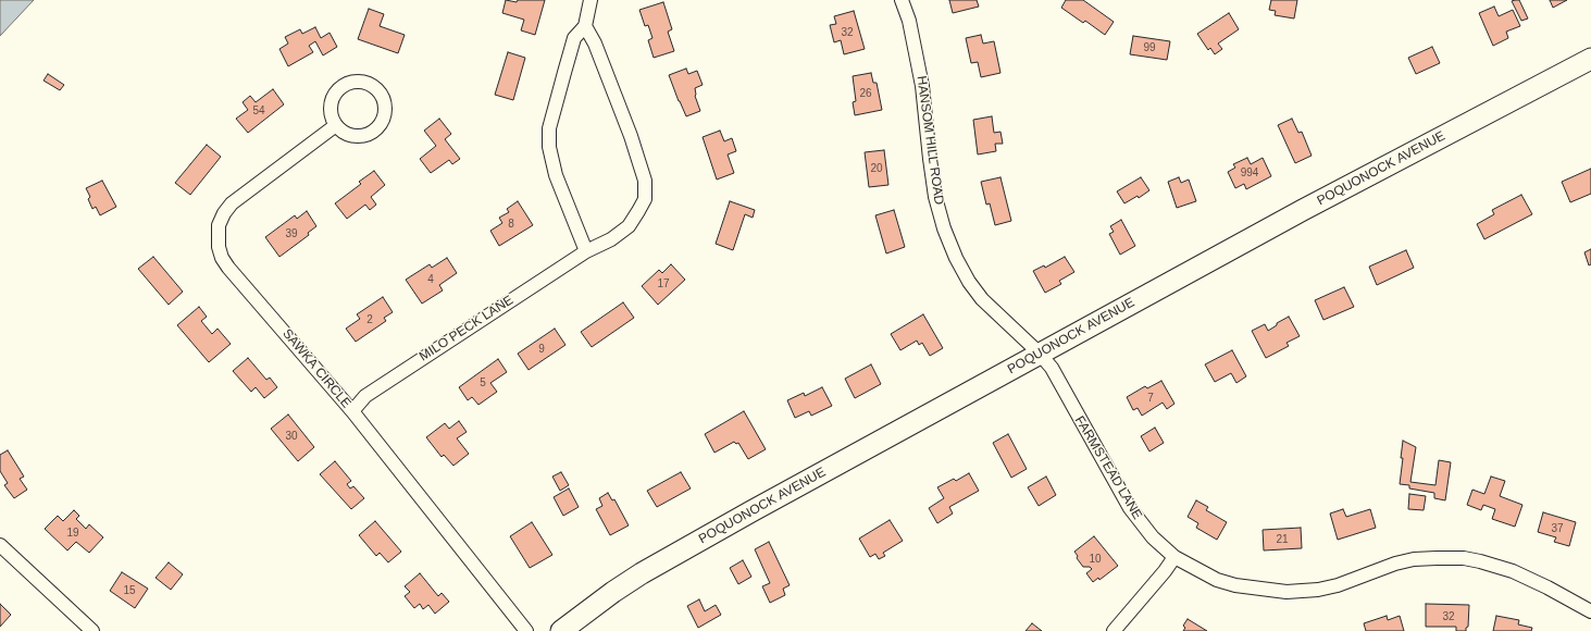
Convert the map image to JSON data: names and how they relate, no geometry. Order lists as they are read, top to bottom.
{
  "streets": {
    "main road": ["POQUONOCK AVENUE"],
    "street": [
      "HANSOM HILL ROAD",
      "MILO PECK LANE",
      "SAWKA CIRCLE",
      "FARMSTEAD LANE"
    ]
  },
  "crossings": [
    ["HANSOM HILL ROAD", "POQUONOCK AVENUE"],
    ["HANSOM HILL ROAD", "FARMSTEAD LANE"],
    ["POQUONOCK AVENUE", "FARMSTEAD LANE"],
    ["MILO PECK LANE", "SAWKA CIRCLE"]
  ],
  "house_numbers": [
    "32",
    "99",
    "26",
    "54",
    "20",
    "994",
    "8",
    "39",
    "4",
    "17",
    "2",
    "9",
    "5",
    "7",
    "30",
    "37",
    "19",
    "21",
    "10",
    "15",
    "32"
  ]
}
